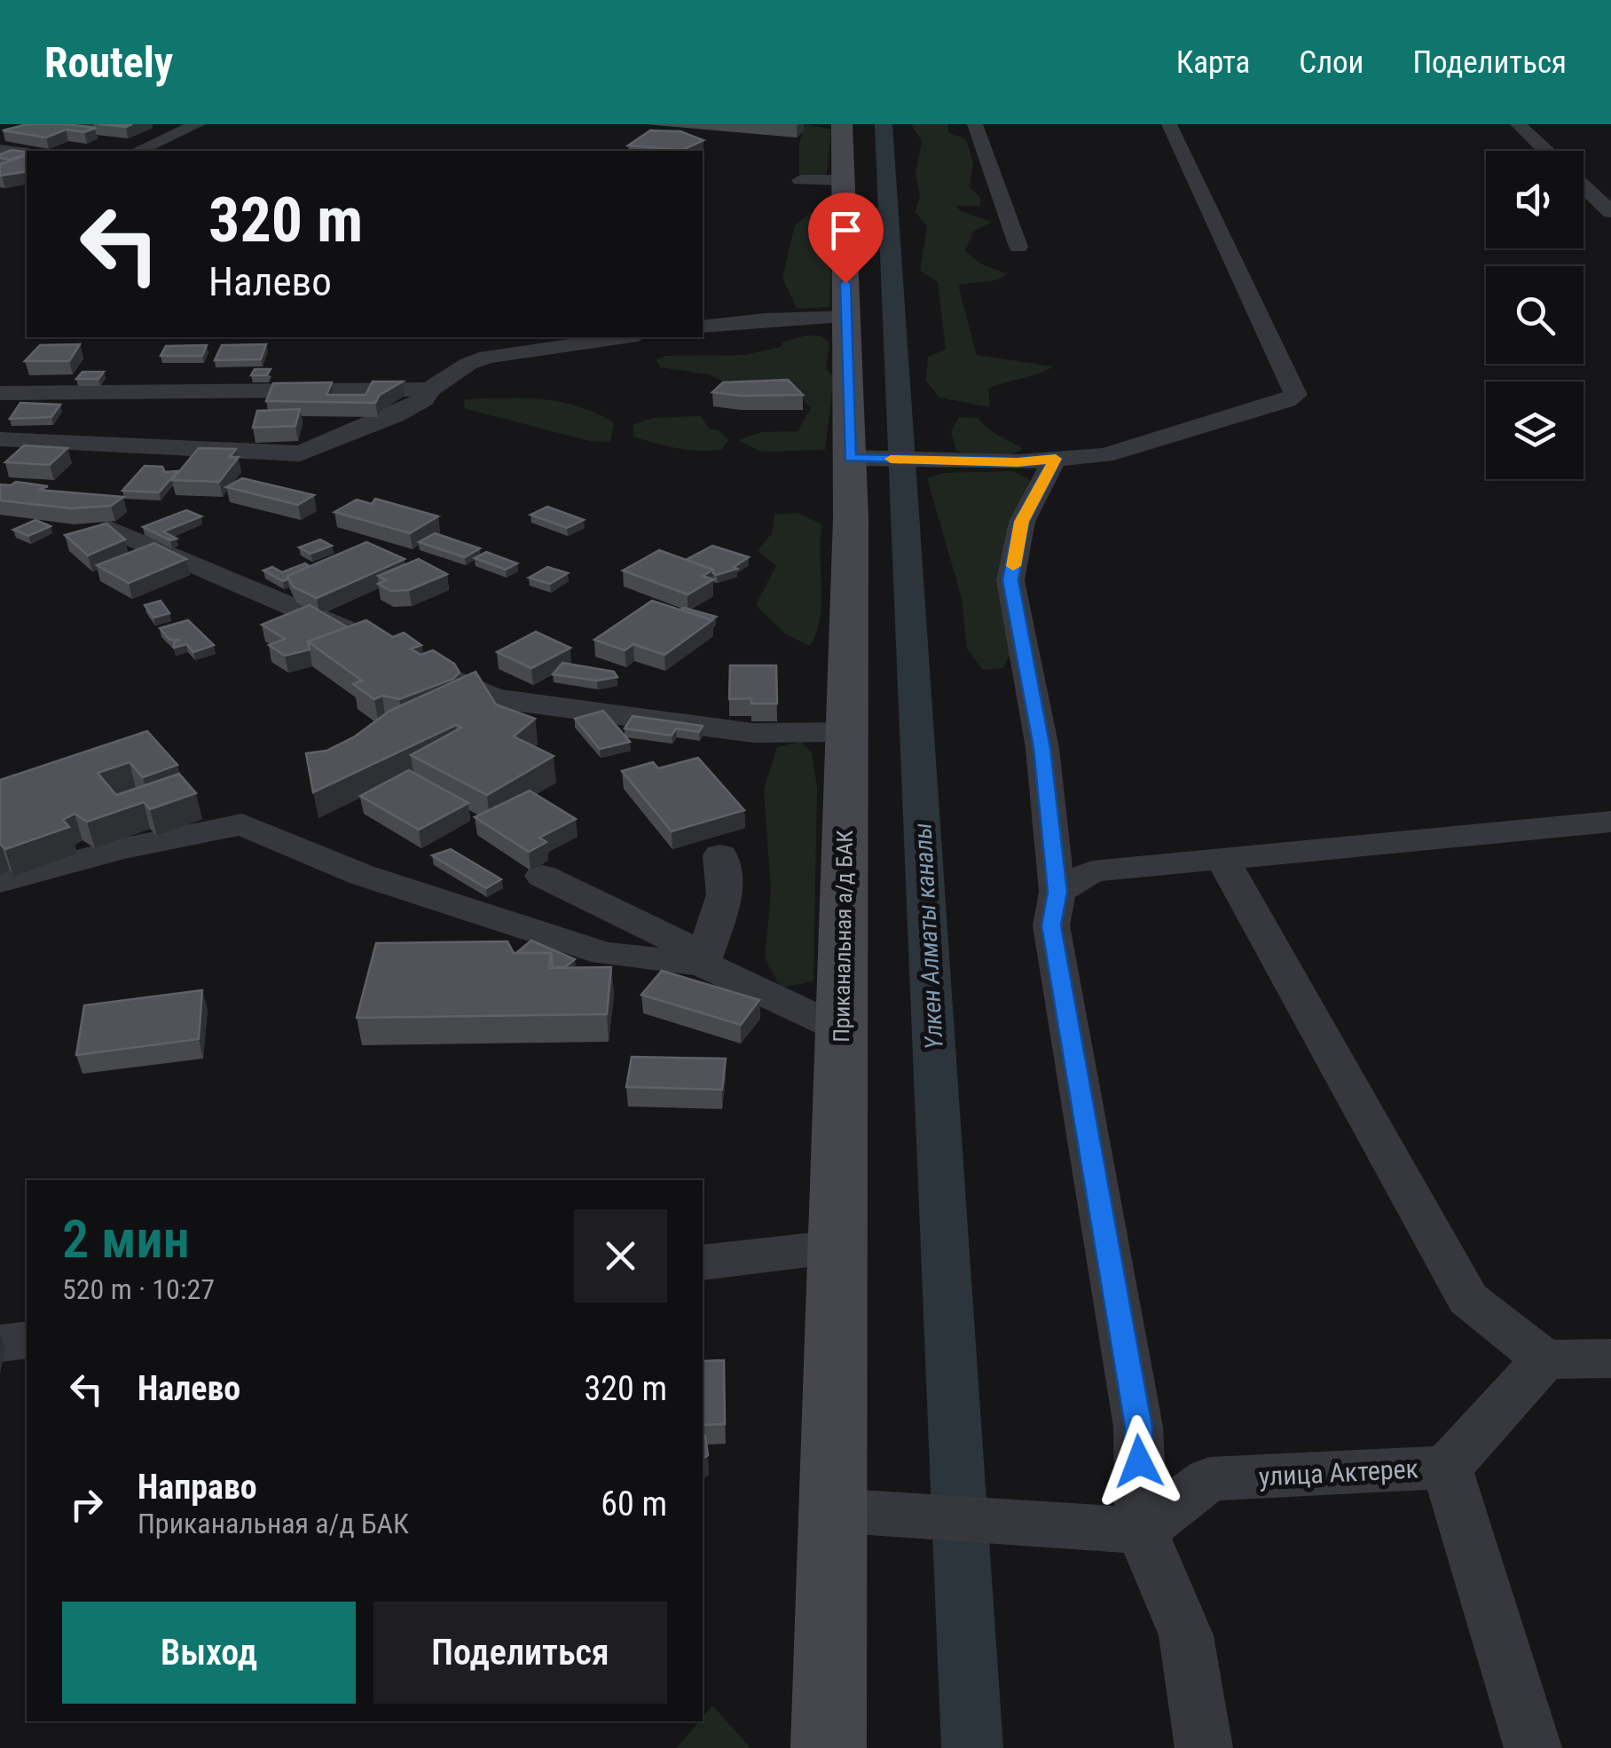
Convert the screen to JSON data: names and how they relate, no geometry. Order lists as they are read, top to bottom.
{
  "streets": {
    "main road": ["Приканальная а/д БАК"],
    "street": ["улица Актерек"]
  },
  "water": ["Үлкен Алматы каналы"],
  "page": {
    "header": "Routely",
    "nav": ["Карта", "Слои", "Поделиться"],
    "turn": ["320 m", "Налево"],
    "heading": ["2 мин", "520 m · 10:27"],
    "list": [
      {
        "name": "Налево",
        "value": "320 m"
      },
      {
        "name": "Направо",
        "note": "Приканальная а/д БАК",
        "value": "60 m"
      }
    ],
    "buttons": ["Выход", "Поделиться"]
  }
}
